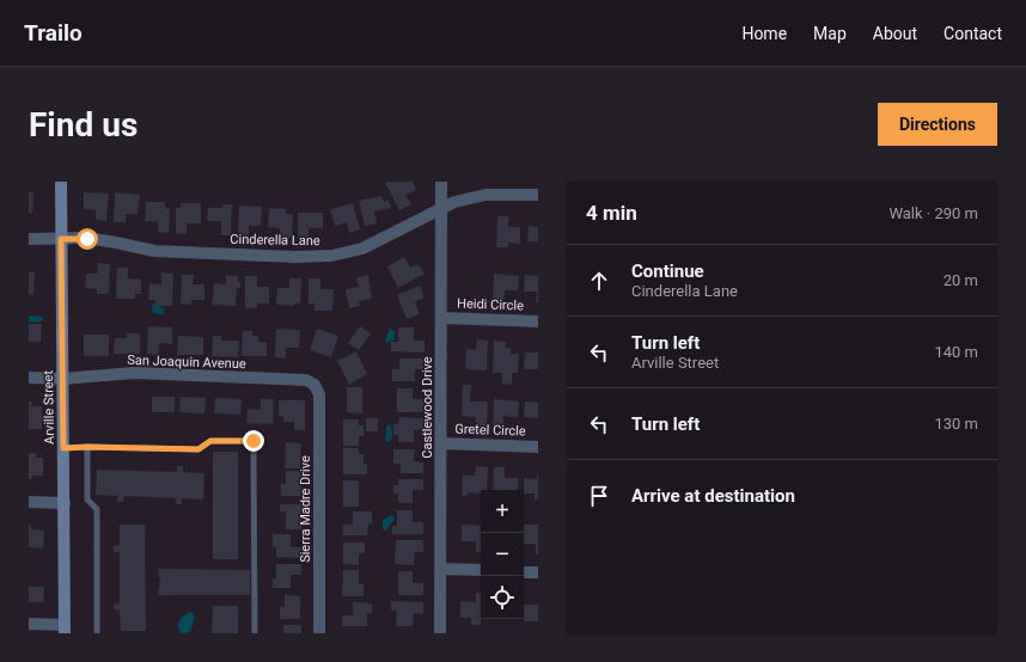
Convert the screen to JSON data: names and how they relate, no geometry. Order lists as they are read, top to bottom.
{
  "streets": {
    "main road": ["Arville Street"],
    "street": [
      "Cinderella Lane",
      "Heidi Circle",
      "San Joaquin Avenue",
      "Castlewood Drive",
      "Gretel Circle",
      "Sierra Madre Drive"
    ]
  },
  "crossings": [
    ["Cinderella Lane", "Arville Street"],
    ["Cinderella Lane", "Castlewood Drive"],
    ["Heidi Circle", "Castlewood Drive"],
    ["San Joaquin Avenue", "Arville Street"],
    ["San Joaquin Avenue", "Sierra Madre Drive"],
    ["Castlewood Drive", "Gretel Circle"]
  ],
  "page": {
    "header": "Trailo",
    "nav": [
      "Home",
      "Map",
      "About",
      "Contact"
    ],
    "buttons": "Directions",
    "title": "Find us",
    "heading": ["4 min", "Walk · 290 m"],
    "list": [
      ["Continue", "Cinderella Lane", "20 m"],
      ["Turn left", "Arville Street", "140 m"],
      ["Turn left", "130 m"],
      "Arrive at destination"
    ],
    "map_buttons": ["+", "−"]
  }
}
